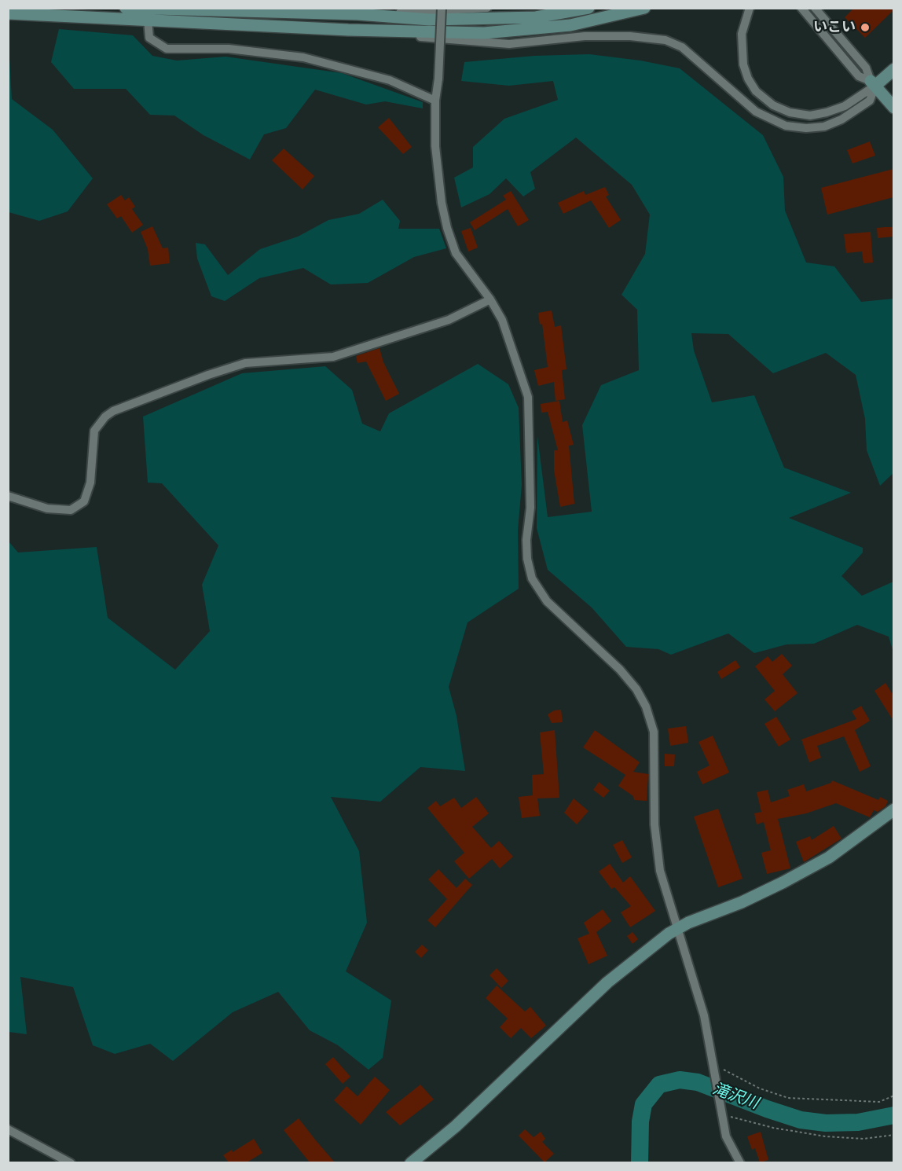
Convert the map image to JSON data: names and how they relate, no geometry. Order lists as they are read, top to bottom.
{
  "water": ["滝沢川"],
  "places": ["いこい"]
}
